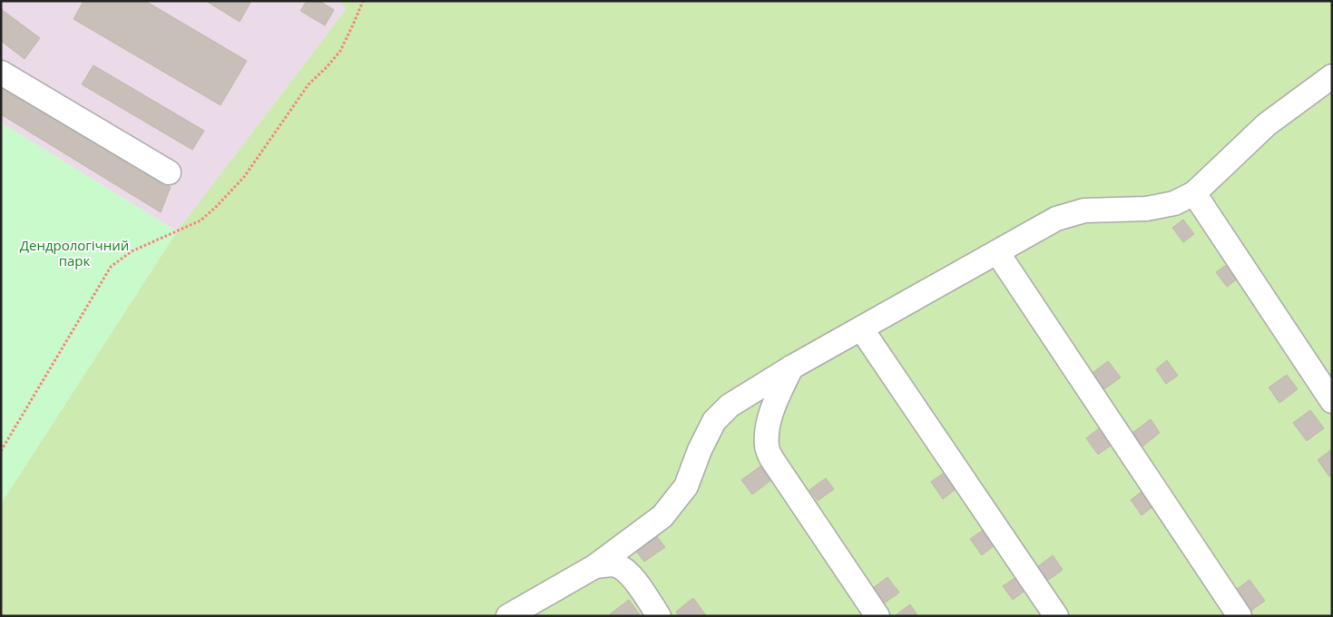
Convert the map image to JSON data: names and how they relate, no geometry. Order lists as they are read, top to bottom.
{
  "parks": ["Дендрологічний парк"]
}
